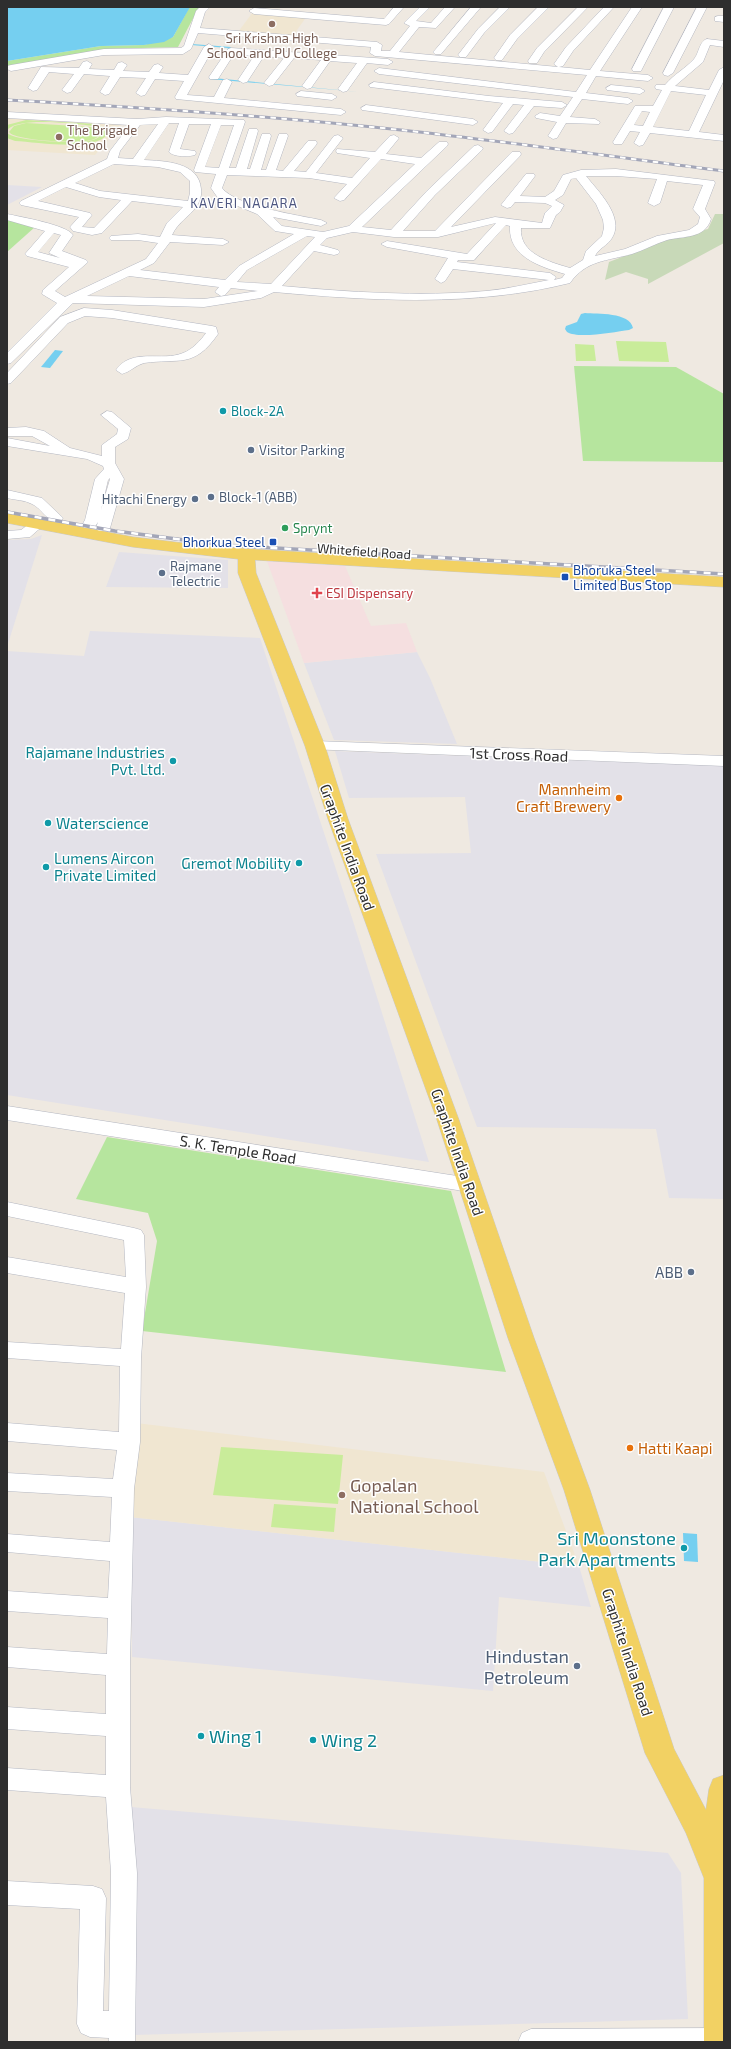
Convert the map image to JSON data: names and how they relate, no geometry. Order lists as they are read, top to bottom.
{
  "streets": {
    "main road": ["Whitefield Road", "Graphite India Road"],
    "street": ["1st Cross Road", "S. K. Temple Road"]
  },
  "crossings": [
    ["Whitefield Road", "Graphite India Road"],
    ["1st Cross Road", "Graphite India Road"],
    ["Graphite India Road", "S. K. Temple Road"]
  ],
  "districts": ["KAVERI NAGARA"],
  "places": {
    "other": [
      "Sri Krishna High School and PU College",
      "The Brigade School",
      "Block-2A",
      "Visitor Parking",
      "Block-1 (ABB)",
      "Hitachi Energy",
      "Sprynt",
      "Rajmane Telectric",
      "Rajamane Industries Pvt. Ltd.",
      "Mannheim Craft Brewery",
      "Waterscience",
      "Gremot Mobility",
      "Lumens Aircon Private Limited",
      "ABB",
      "Hatti Kaapi",
      "Gopalan National School",
      "Sri Moonstone Park Apartments",
      "Hindustan Petroleum",
      "Wing 1",
      "Wing 2"
    ],
    "transit": ["Bhorkua Steel", "Bhoruka Steel Limited Bus Stop"],
    "health": ["ESI Dispensary"]
  }
}
